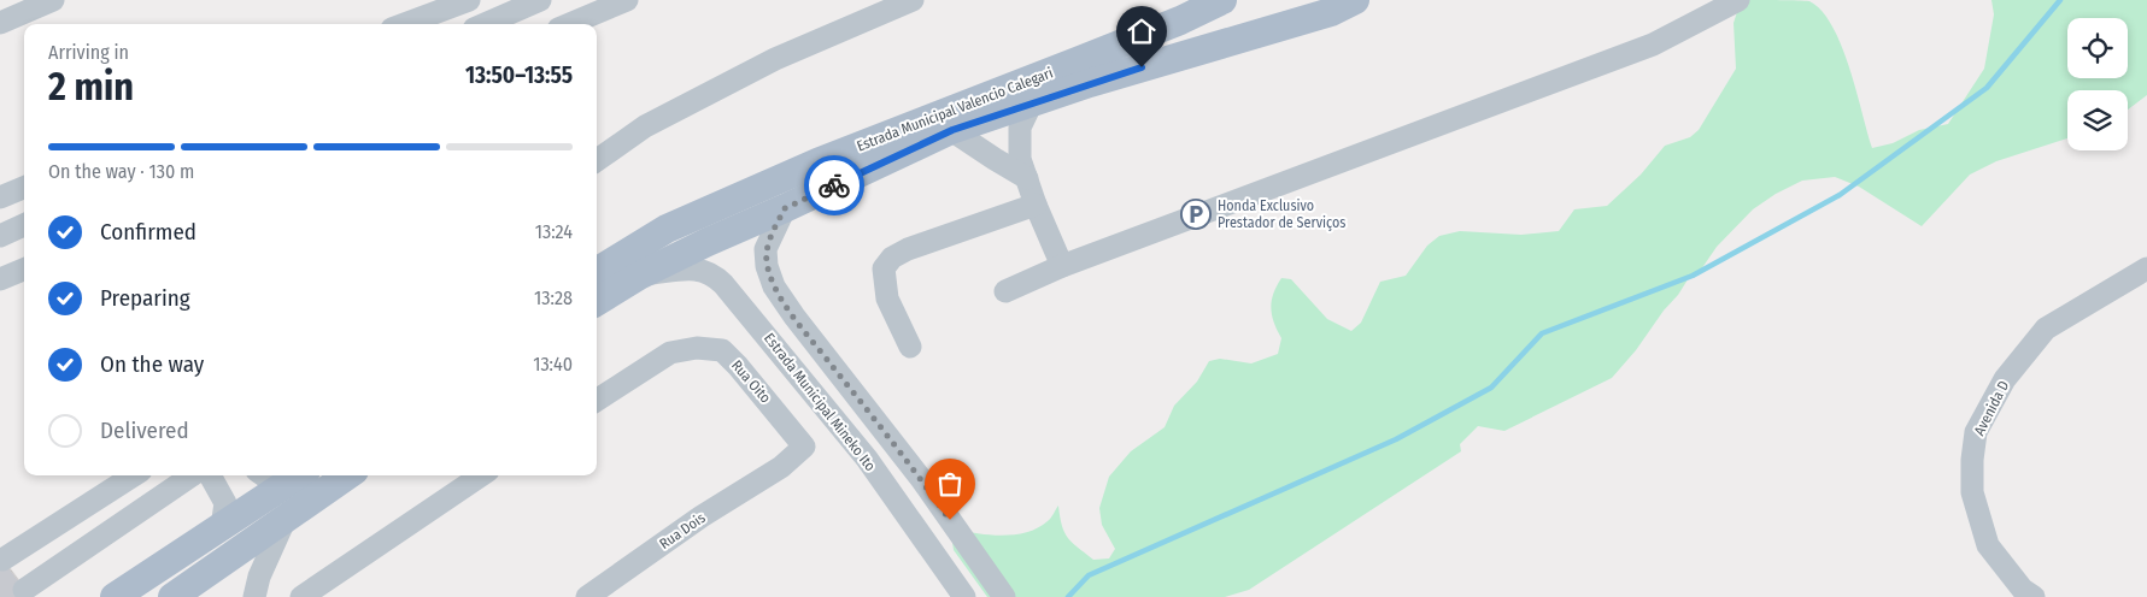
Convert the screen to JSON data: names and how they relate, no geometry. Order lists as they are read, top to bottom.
{
  "streets": {
    "main road": ["Estrada Municipal Valencio Calegari"],
    "street": [
      "Rua Oito",
      "Estrada Municipal Mineko Ito",
      "Avenida D",
      "Rua Dois"
    ]
  },
  "crossings": [
    ["Estrada Municipal Valencio Calegari", "Estrada Municipal Mineko Ito"],
    ["Rua Oito", "Rua Dois"]
  ],
  "places": {
    "parking": ["Honda Exclusivo Prestador de Serviços"]
  },
  "page": {
    "heading": ["2 min", "Arriving in", "13:50–13:55"],
    "bar": "On the way · 130 m",
    "list": [
      ["Confirmed", "13:24"],
      ["Preparing", "13:28"],
      ["On the way", "13:40"],
      "Delivered"
    ]
  }
}
